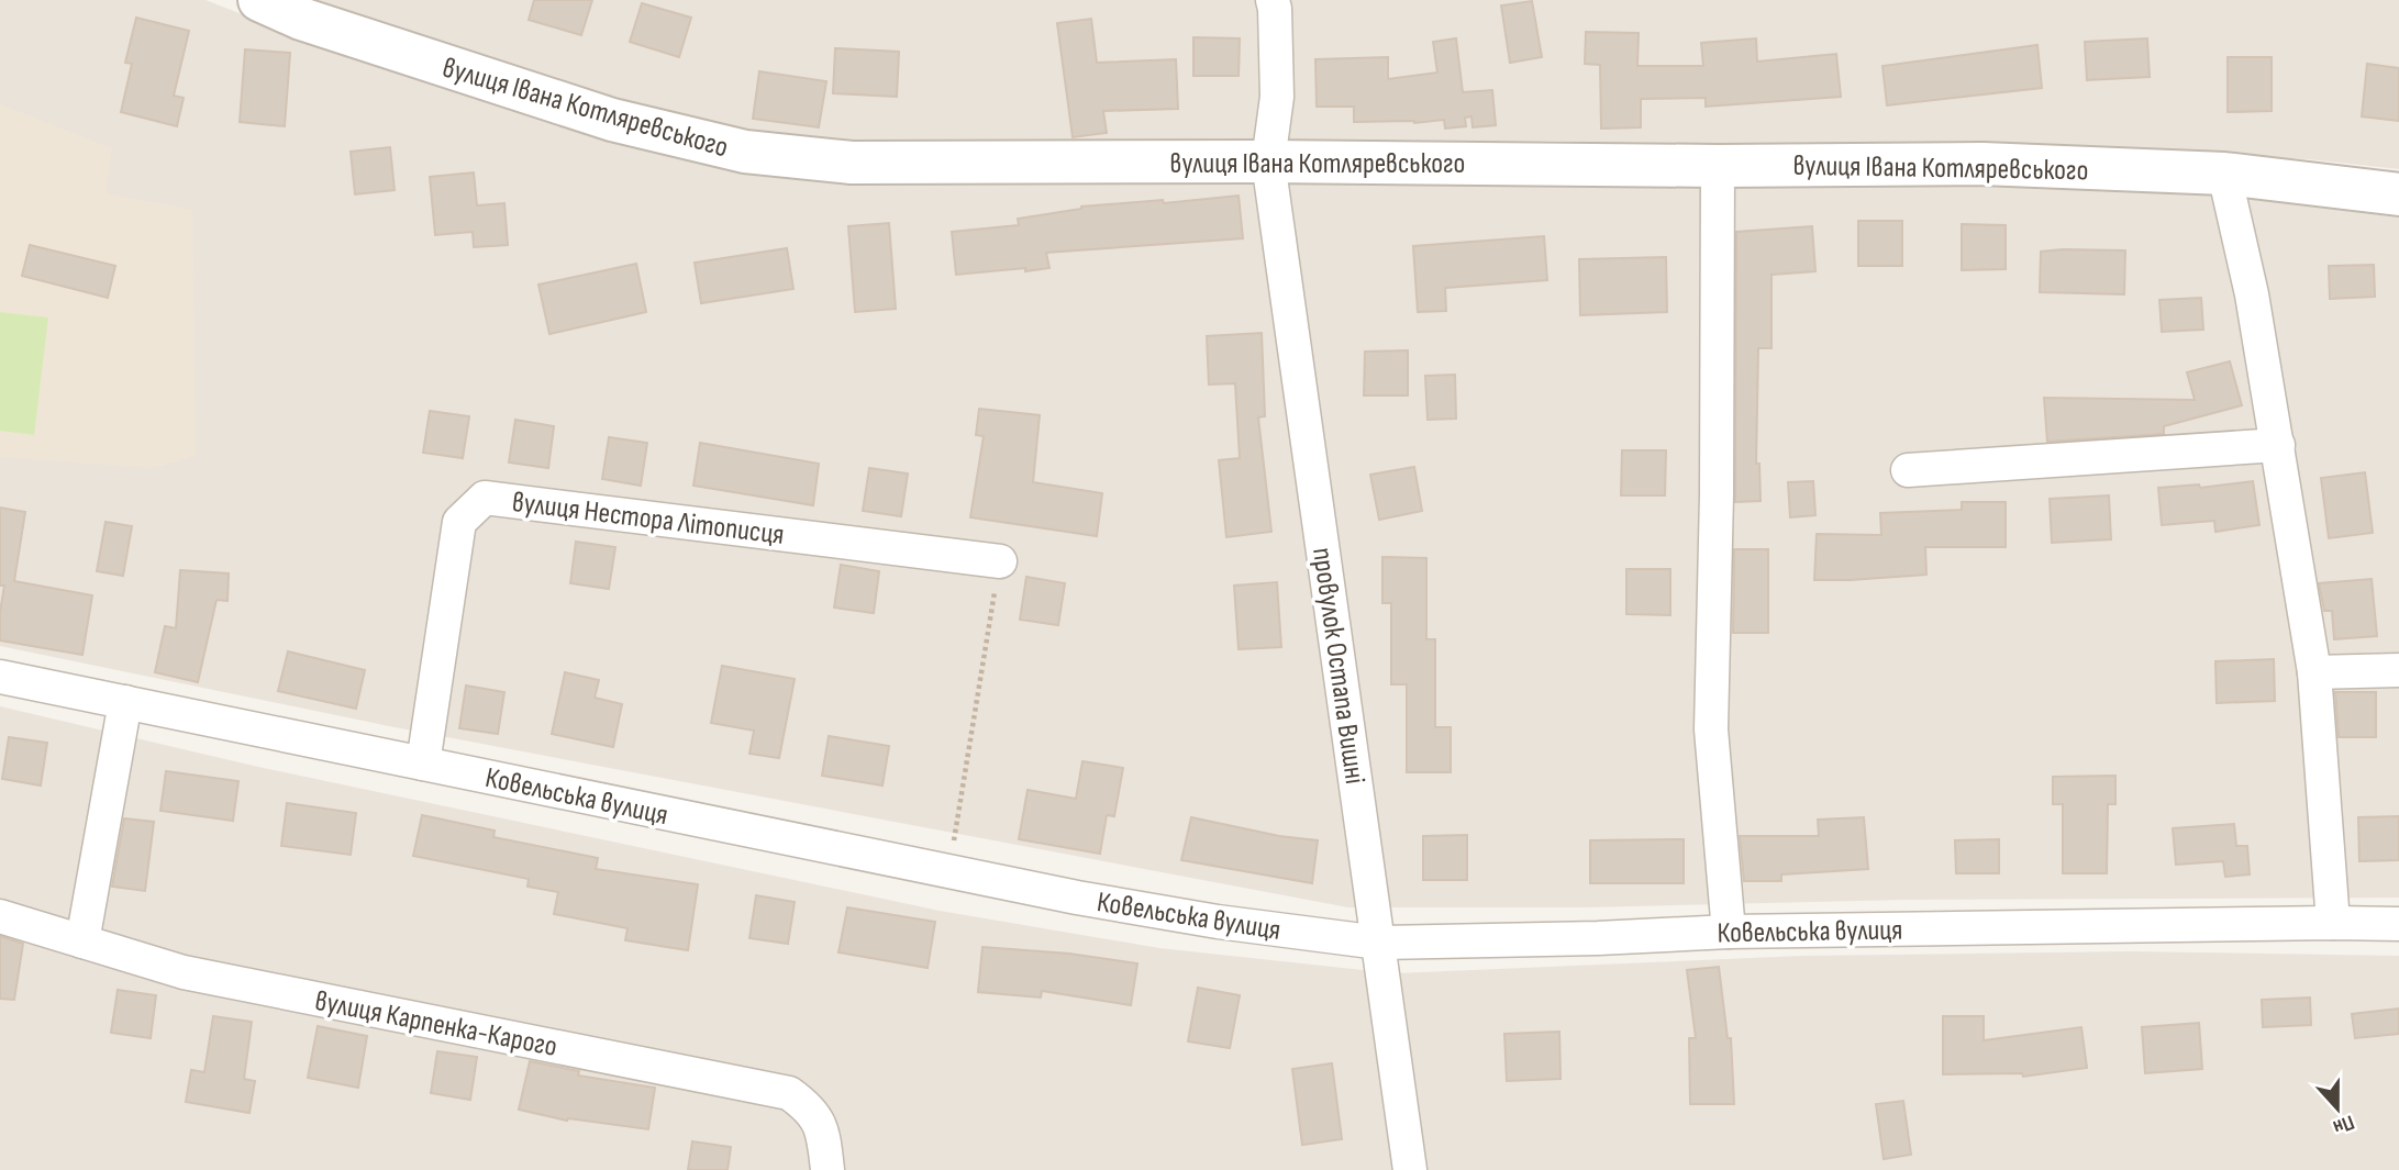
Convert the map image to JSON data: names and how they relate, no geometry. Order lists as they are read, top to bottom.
{
  "streets": {
    "street": [
      "вулиця Івана Котляревського",
      "вулиця Нестора Літописця",
      "провулок Остапа Вишні",
      "Ковельська вулиця",
      "вулиця Карпенка-Карого"
    ]
  },
  "crossings": [
    ["вулиця Івана Котляревського", "провулок Остапа Вишні"],
    ["вулиця Нестора Літописця", "Ковельська вулиця"],
    ["провулок Остапа Вишні", "Ковельська вулиця"]
  ],
  "north": "bottom"
}
